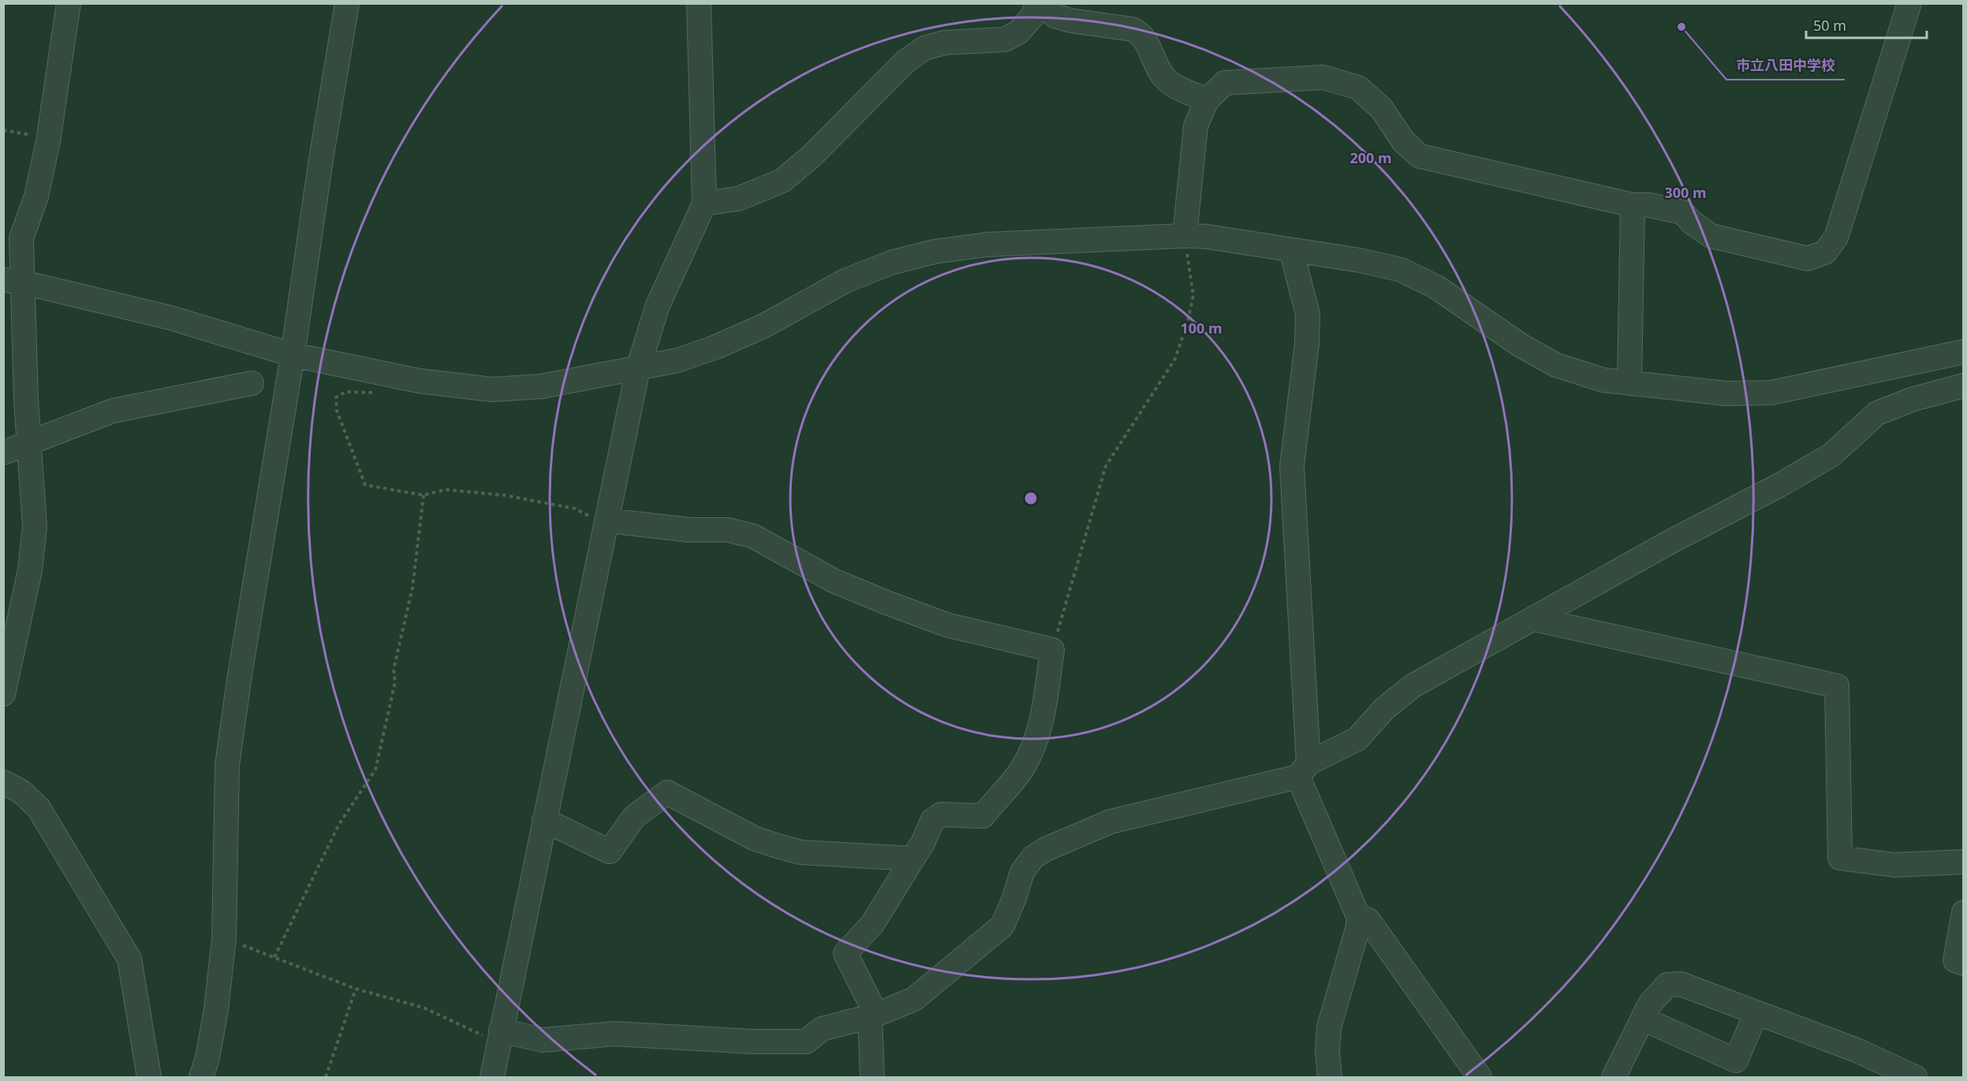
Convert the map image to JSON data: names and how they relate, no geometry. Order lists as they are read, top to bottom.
{
  "places": ["市立八田中学校"],
  "scale_bar": "50 m",
  "rings": ["200 m", "300 m", "100 m"]
}
